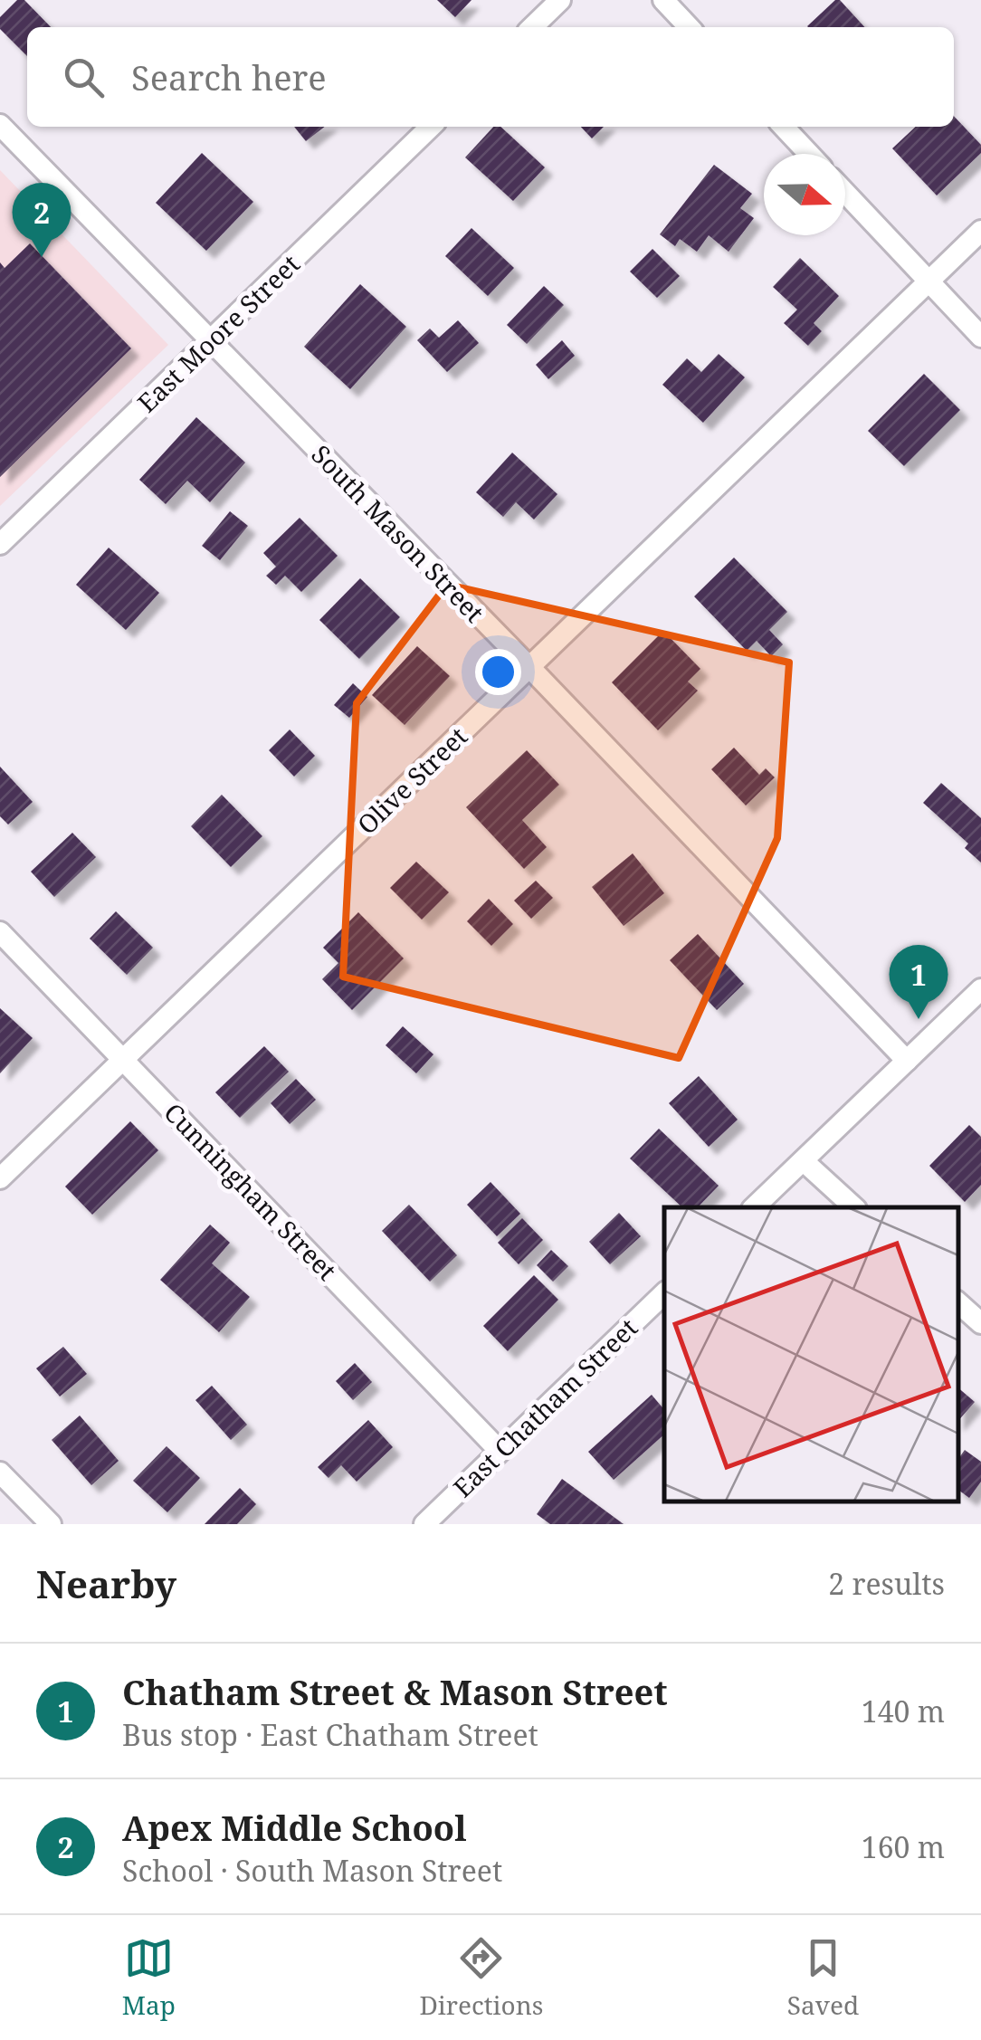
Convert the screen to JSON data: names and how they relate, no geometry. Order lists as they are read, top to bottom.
{
  "streets": {
    "street": [
      "East Moore Street",
      "South Mason Street",
      "Olive Street",
      "Cunningham Street",
      "East Chatham Street"
    ]
  },
  "crossings": [
    ["East Moore Street", "South Mason Street"],
    ["South Mason Street", "Olive Street"],
    ["Olive Street", "Cunningham Street"],
    ["Cunningham Street", "East Chatham Street"]
  ],
  "north": "right",
  "page": {
    "search": "Search here",
    "pins": ["2", "1"],
    "heading": ["Nearby", "2 results"],
    "list": [
      {
        "mark": "1",
        "name": "Chatham Street & Mason Street",
        "note": "Bus stop · East Chatham Street",
        "value": "140 m"
      },
      {
        "mark": "2",
        "name": "Apex Middle School",
        "note": "School · South Mason Street",
        "value": "160 m"
      }
    ],
    "nav": ["Map", "Directions", "Saved"]
  }
}
